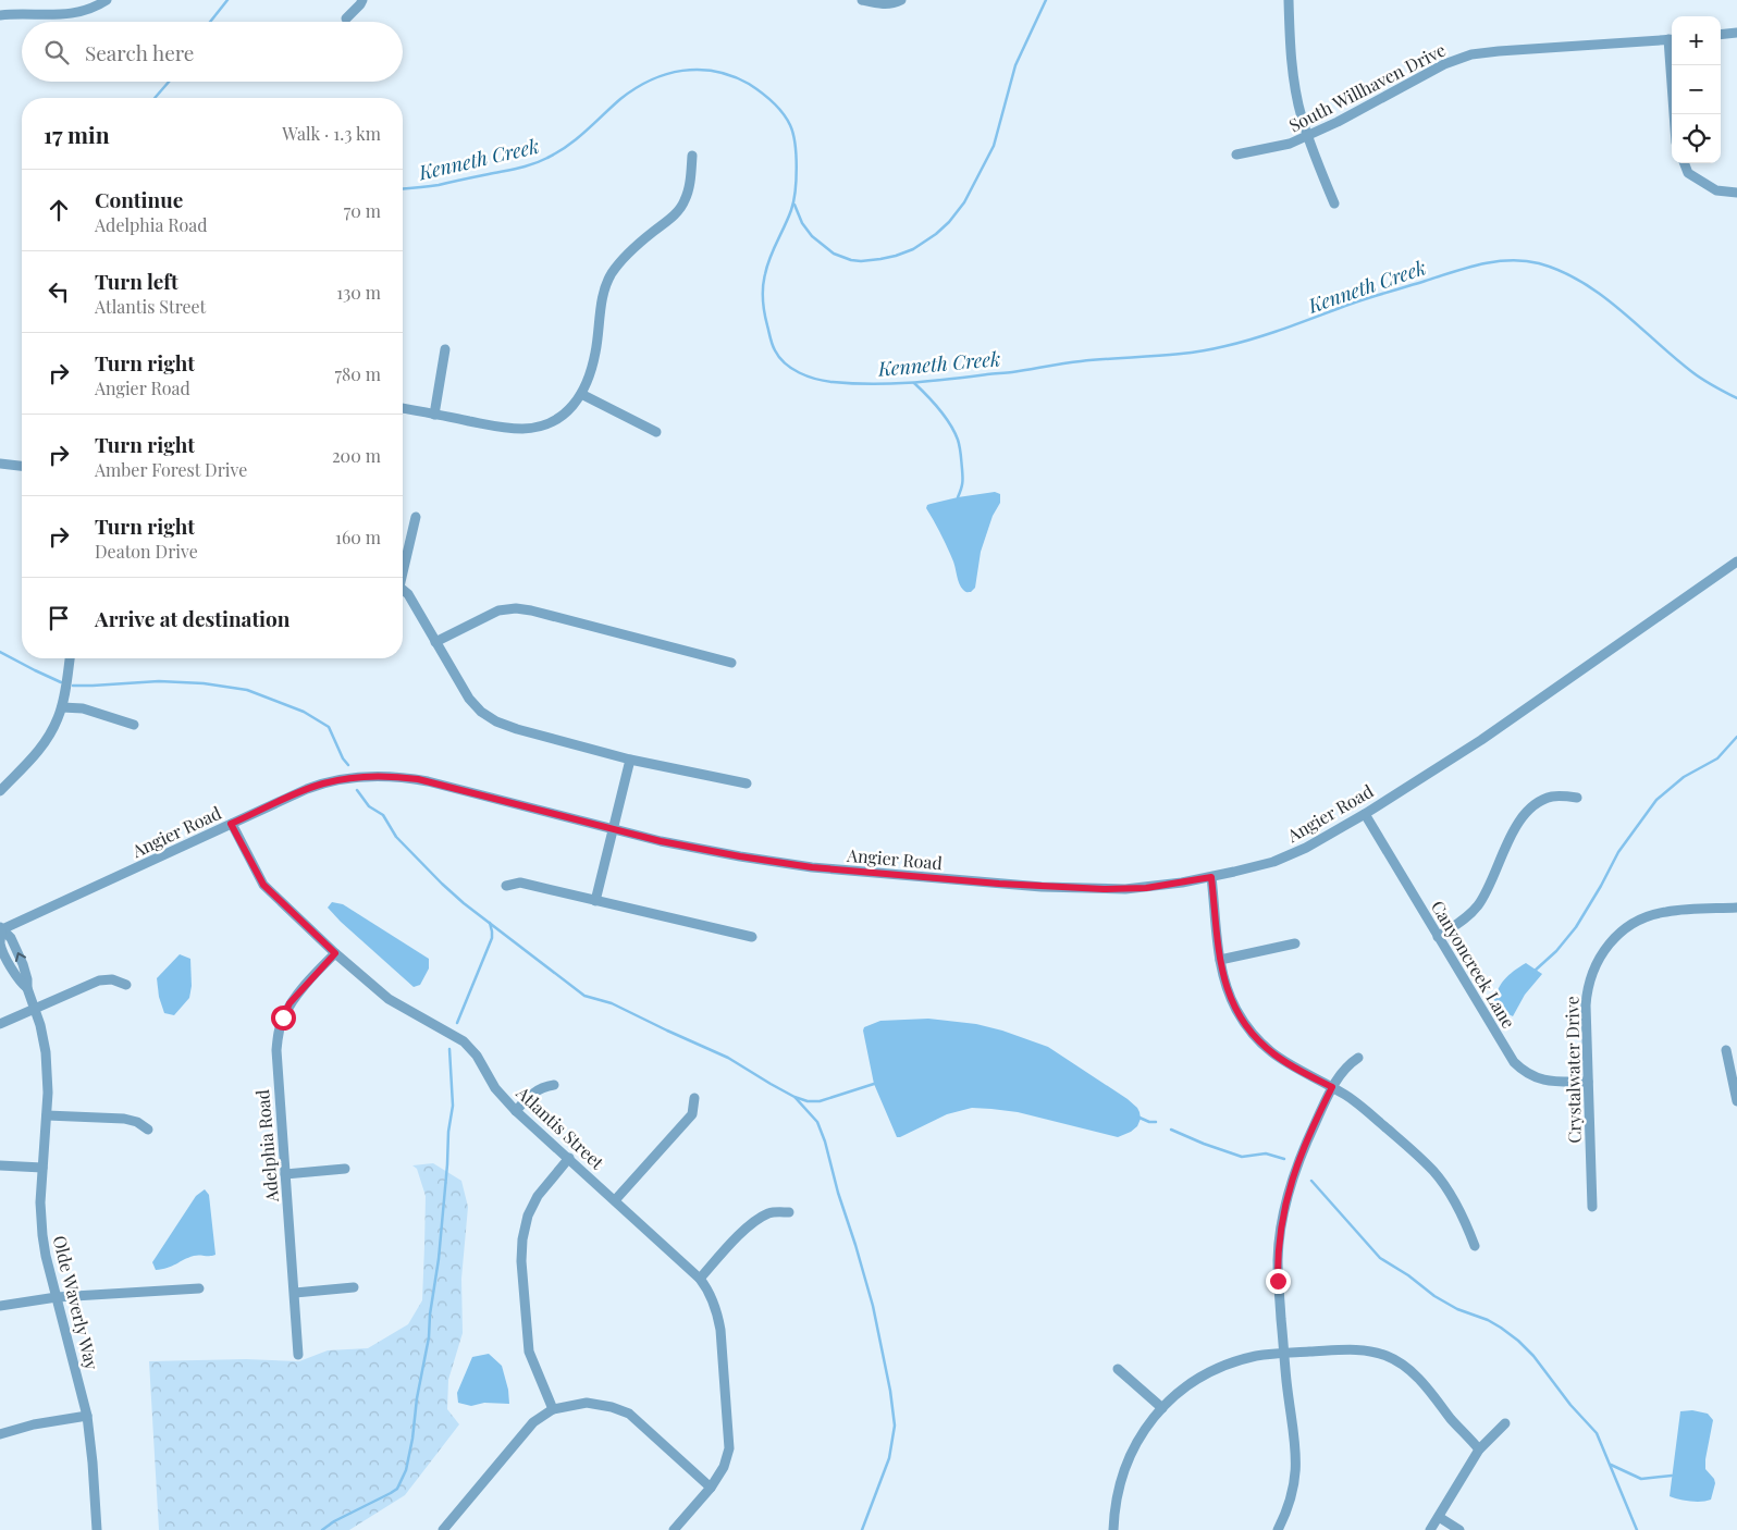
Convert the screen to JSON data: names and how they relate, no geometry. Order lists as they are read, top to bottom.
{
  "streets": {
    "street": [
      "South Willhaven Drive",
      "Angier Road",
      "Canyoncreek Lane",
      "Crystalwater Drive",
      "Atlantis Street",
      "Adelphia Road",
      "Olde Waverly Way"
    ]
  },
  "crossings": [
    ["Angier Road", "Canyoncreek Lane"],
    ["Angier Road", "Atlantis Street"],
    ["Angier Road", "Olde Waverly Way"],
    ["Canyoncreek Lane", "Crystalwater Drive"],
    ["Atlantis Street", "Adelphia Road"]
  ],
  "water": ["Kenneth Creek"],
  "page": {
    "map_buttons": ["+", "−"],
    "search": "Search here",
    "heading": ["17 min", "Walk · 1.3 km"],
    "list": [
      ["Continue", "Adelphia Road", "70 m"],
      ["Turn left", "Atlantis Street", "130 m"],
      ["Turn right", "Angier Road", "780 m"],
      ["Turn right", "Amber Forest Drive", "200 m"],
      ["Turn right", "Deaton Drive", "160 m"],
      "Arrive at destination"
    ]
  }
}
